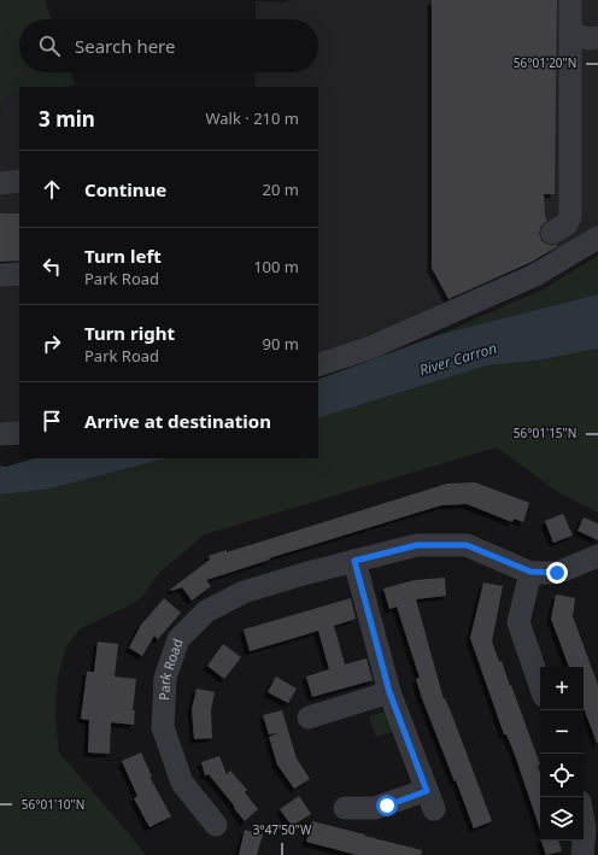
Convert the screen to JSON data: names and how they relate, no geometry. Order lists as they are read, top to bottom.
{
  "streets": {
    "street": ["Park Road"]
  },
  "water": ["River Carron"],
  "page": {
    "search": "Search here",
    "heading": ["3 min", "Walk · 210 m"],
    "list": [
      ["Continue", "20 m"],
      ["Turn left", "Park Road", "100 m"],
      ["Turn right", "Park Road", "90 m"],
      "Arrive at destination"
    ],
    "map_buttons": ["+", "−"]
  },
  "coordinates": [
    "56°01'20\"N",
    "56°01'15\"N",
    "56°01'10\"N",
    "3°47'50\"W"
  ]
}
